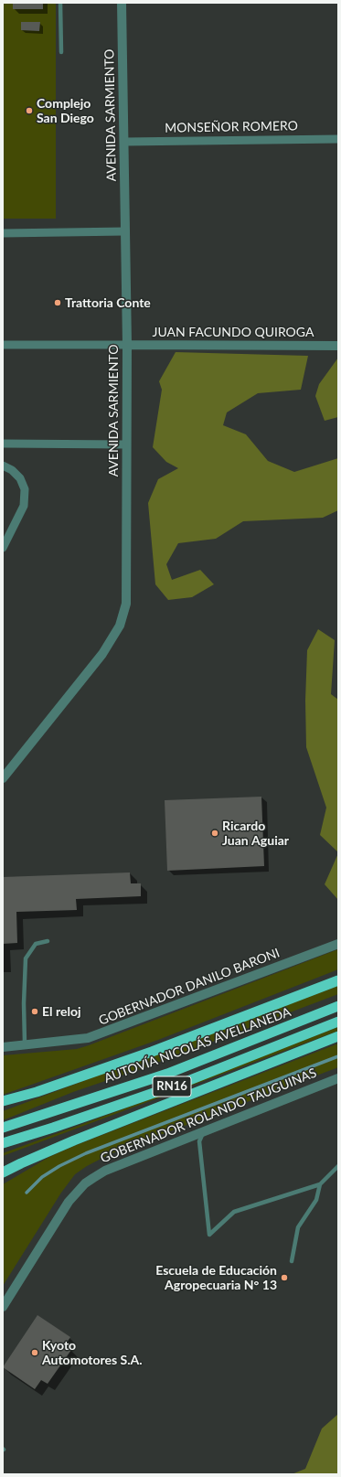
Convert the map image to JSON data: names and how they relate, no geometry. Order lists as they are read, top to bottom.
{
  "streets": {
    "highway": ["AUTOVÍA NICOLÁS AVELLANEDA", "RN16"],
    "street": [
      "AVENIDA SARMIENTO",
      "MONSEÑOR ROMERO",
      "JUAN FACUNDO QUIROGA",
      "GOBERNADOR DANILO BARONI",
      "GOBERNADOR ROLANDO TAUGUINAS"
    ]
  },
  "crossings": [
    ["AVENIDA SARMIENTO", "MONSEÑOR ROMERO"],
    ["AVENIDA SARMIENTO", "JUAN FACUNDO QUIROGA"]
  ],
  "places": [
    "Complejo San Diego",
    "Trattoria Conte",
    "Ricardo Juan Aguiar",
    "El reloj",
    "Escuela de Educación Agropecuaria N° 13",
    "Kyoto Automotores S.A."
  ]
}
